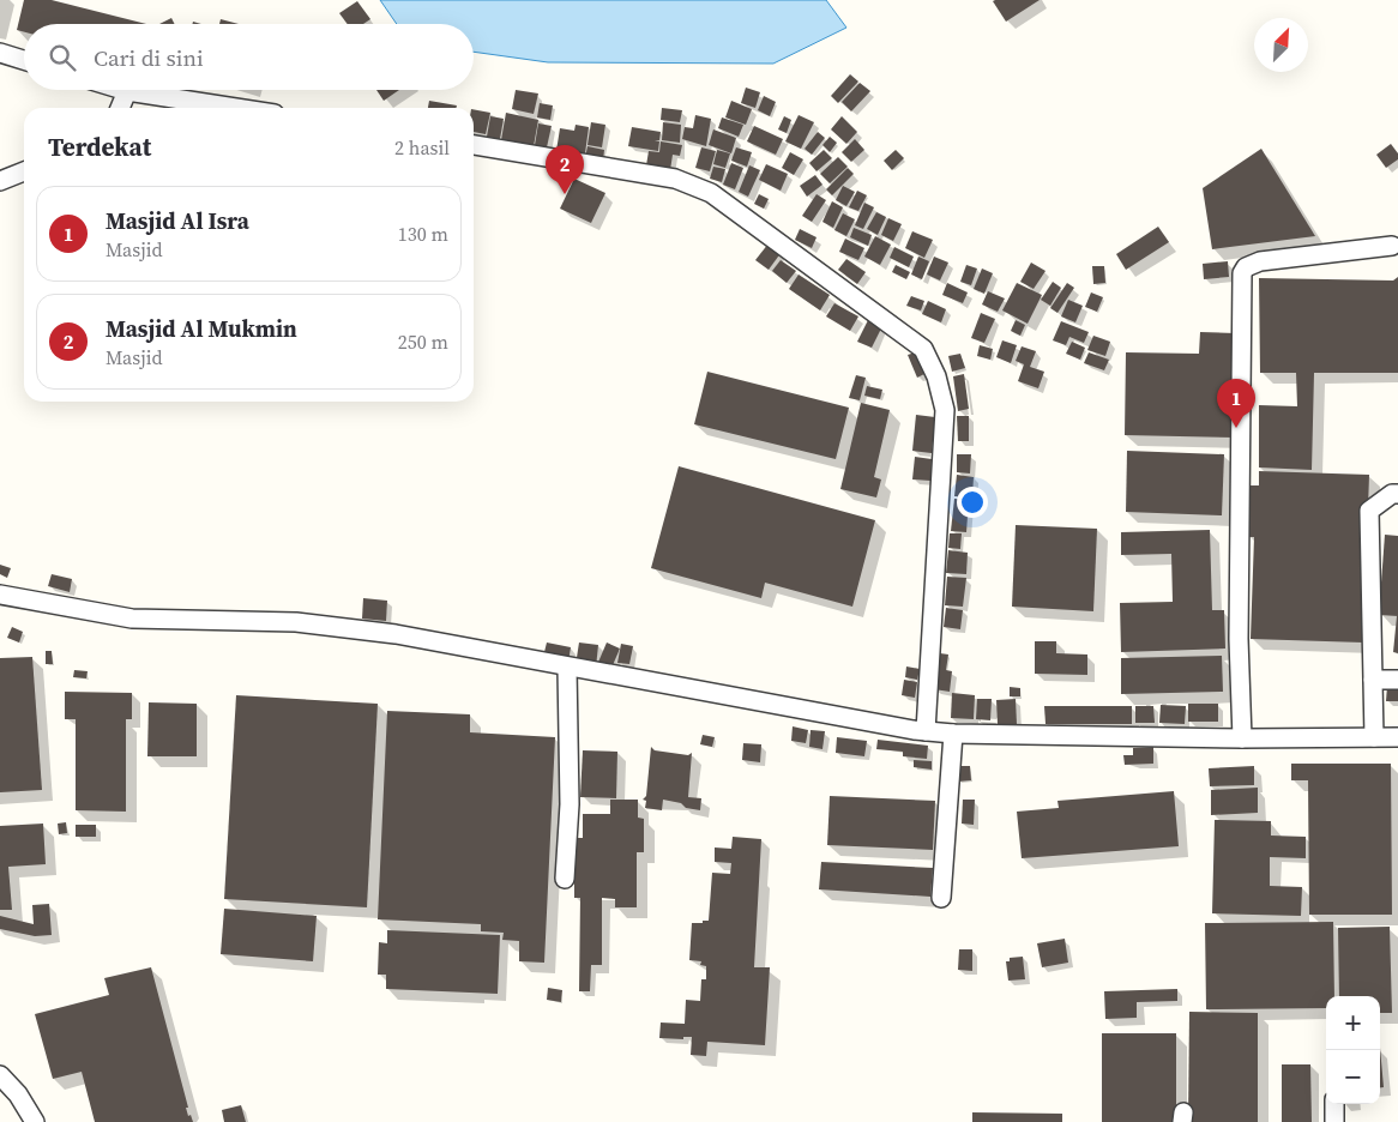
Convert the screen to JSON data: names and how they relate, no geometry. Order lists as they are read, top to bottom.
{
  "north": "top right",
  "page": {
    "search": "Cari di sini",
    "heading": ["Terdekat", "2 hasil"],
    "pins": ["2", "1"],
    "list": [
      {
        "mark": "1",
        "name": "Masjid Al Isra",
        "note": "Masjid",
        "value": "130 m"
      },
      {
        "mark": "2",
        "name": "Masjid Al Mukmin",
        "note": "Masjid",
        "value": "250 m"
      }
    ],
    "map_buttons": ["+", "−"]
  }
}
